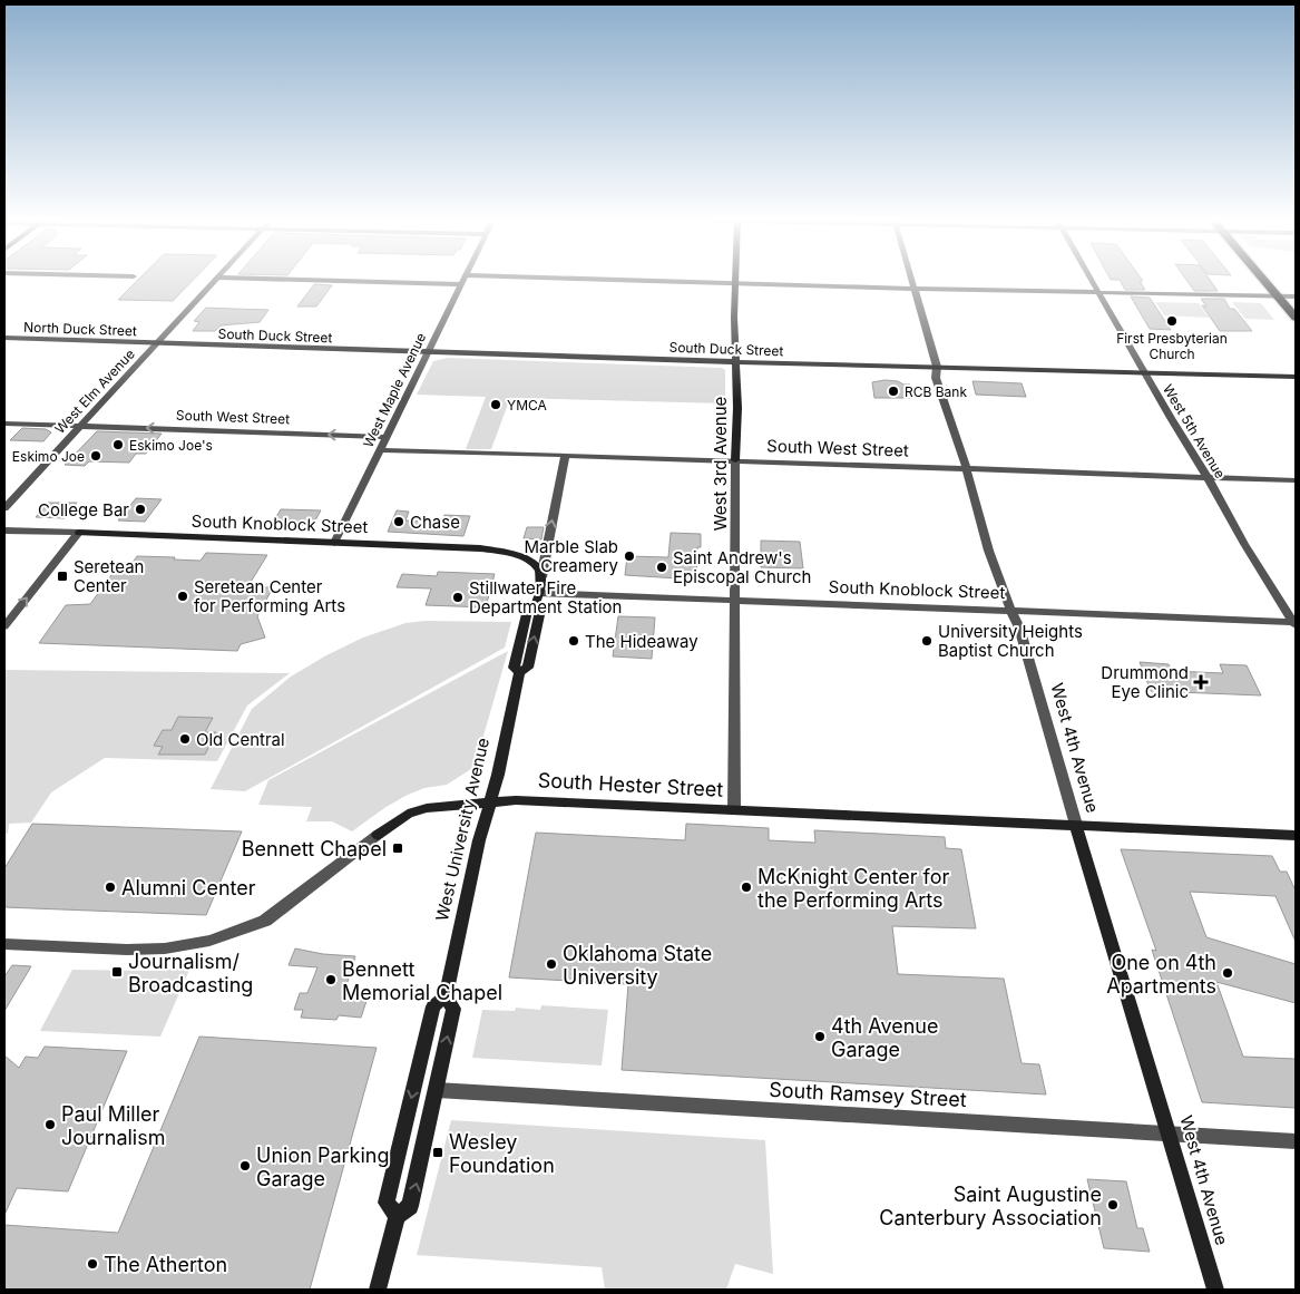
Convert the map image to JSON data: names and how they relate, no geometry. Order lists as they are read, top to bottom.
{
  "streets": {
    "street": [
      "North Duck Street",
      "South Duck Street",
      "West Maple Avenue",
      "West Elm Avenue",
      "South West Street",
      "West 5th Avenue",
      "West 3rd Avenue",
      "South Knoblock Street",
      "West 4th Avenue",
      "South Hester Street",
      "West University Avenue",
      "South Ramsey Street"
    ]
  },
  "crossings": [
    ["North Duck Street", "South Duck Street"],
    ["North Duck Street", "West Elm Avenue"],
    ["South Duck Street", "West Maple Avenue"],
    ["South Duck Street", "West Elm Avenue"],
    ["South Duck Street", "West 5th Avenue"],
    ["South Duck Street", "West 3rd Avenue"],
    ["South Duck Street", "West 4th Avenue"],
    ["West Maple Avenue", "South West Street"],
    ["West Maple Avenue", "South Knoblock Street"],
    ["West Elm Avenue", "South West Street"],
    ["South West Street", "West 5th Avenue"],
    ["South West Street", "West 3rd Avenue"],
    ["South West Street", "West 4th Avenue"],
    ["South West Street", "West University Avenue"],
    ["West 5th Avenue", "South Knoblock Street"],
    ["West 3rd Avenue", "South Knoblock Street"],
    ["West 3rd Avenue", "South Hester Street"],
    ["South Knoblock Street", "West 4th Avenue"],
    ["South Knoblock Street", "West University Avenue"],
    ["West 4th Avenue", "South Hester Street"],
    ["West 4th Avenue", "South Ramsey Street"],
    ["South Hester Street", "West University Avenue"],
    ["West University Avenue", "South Ramsey Street"]
  ],
  "places": {
    "other": [
      "First Presbyterian Church",
      "RCB Bank",
      "YMCA",
      "Eskimo Joe's",
      "Eskimo Joe",
      "College Bar",
      "Chase",
      "Marble Slab Creamery",
      "Saint Andrew's Episcopal Church",
      "Seretean Center for Performing Arts",
      "Stillwater Fire Department Station",
      "The Hideaway",
      "University Heights Baptist Church",
      "Old Central",
      "Alumni Center",
      "McKnight Center for the Performing Arts",
      "Oklahoma State University",
      "One on 4th Apartments",
      "Bennett Memorial Chapel",
      "4th Avenue Garage",
      "Paul Miller Journalism",
      "Union Parking Garage",
      "Saint Augustine Canterbury Association",
      "The Atherton"
    ],
    "transit": [
      "Seretean Center",
      "Bennett Chapel",
      "Journalism/ Broadcasting",
      "Wesley Foundation"
    ],
    "health": ["Drummond Eye Clinic"]
  }
}
